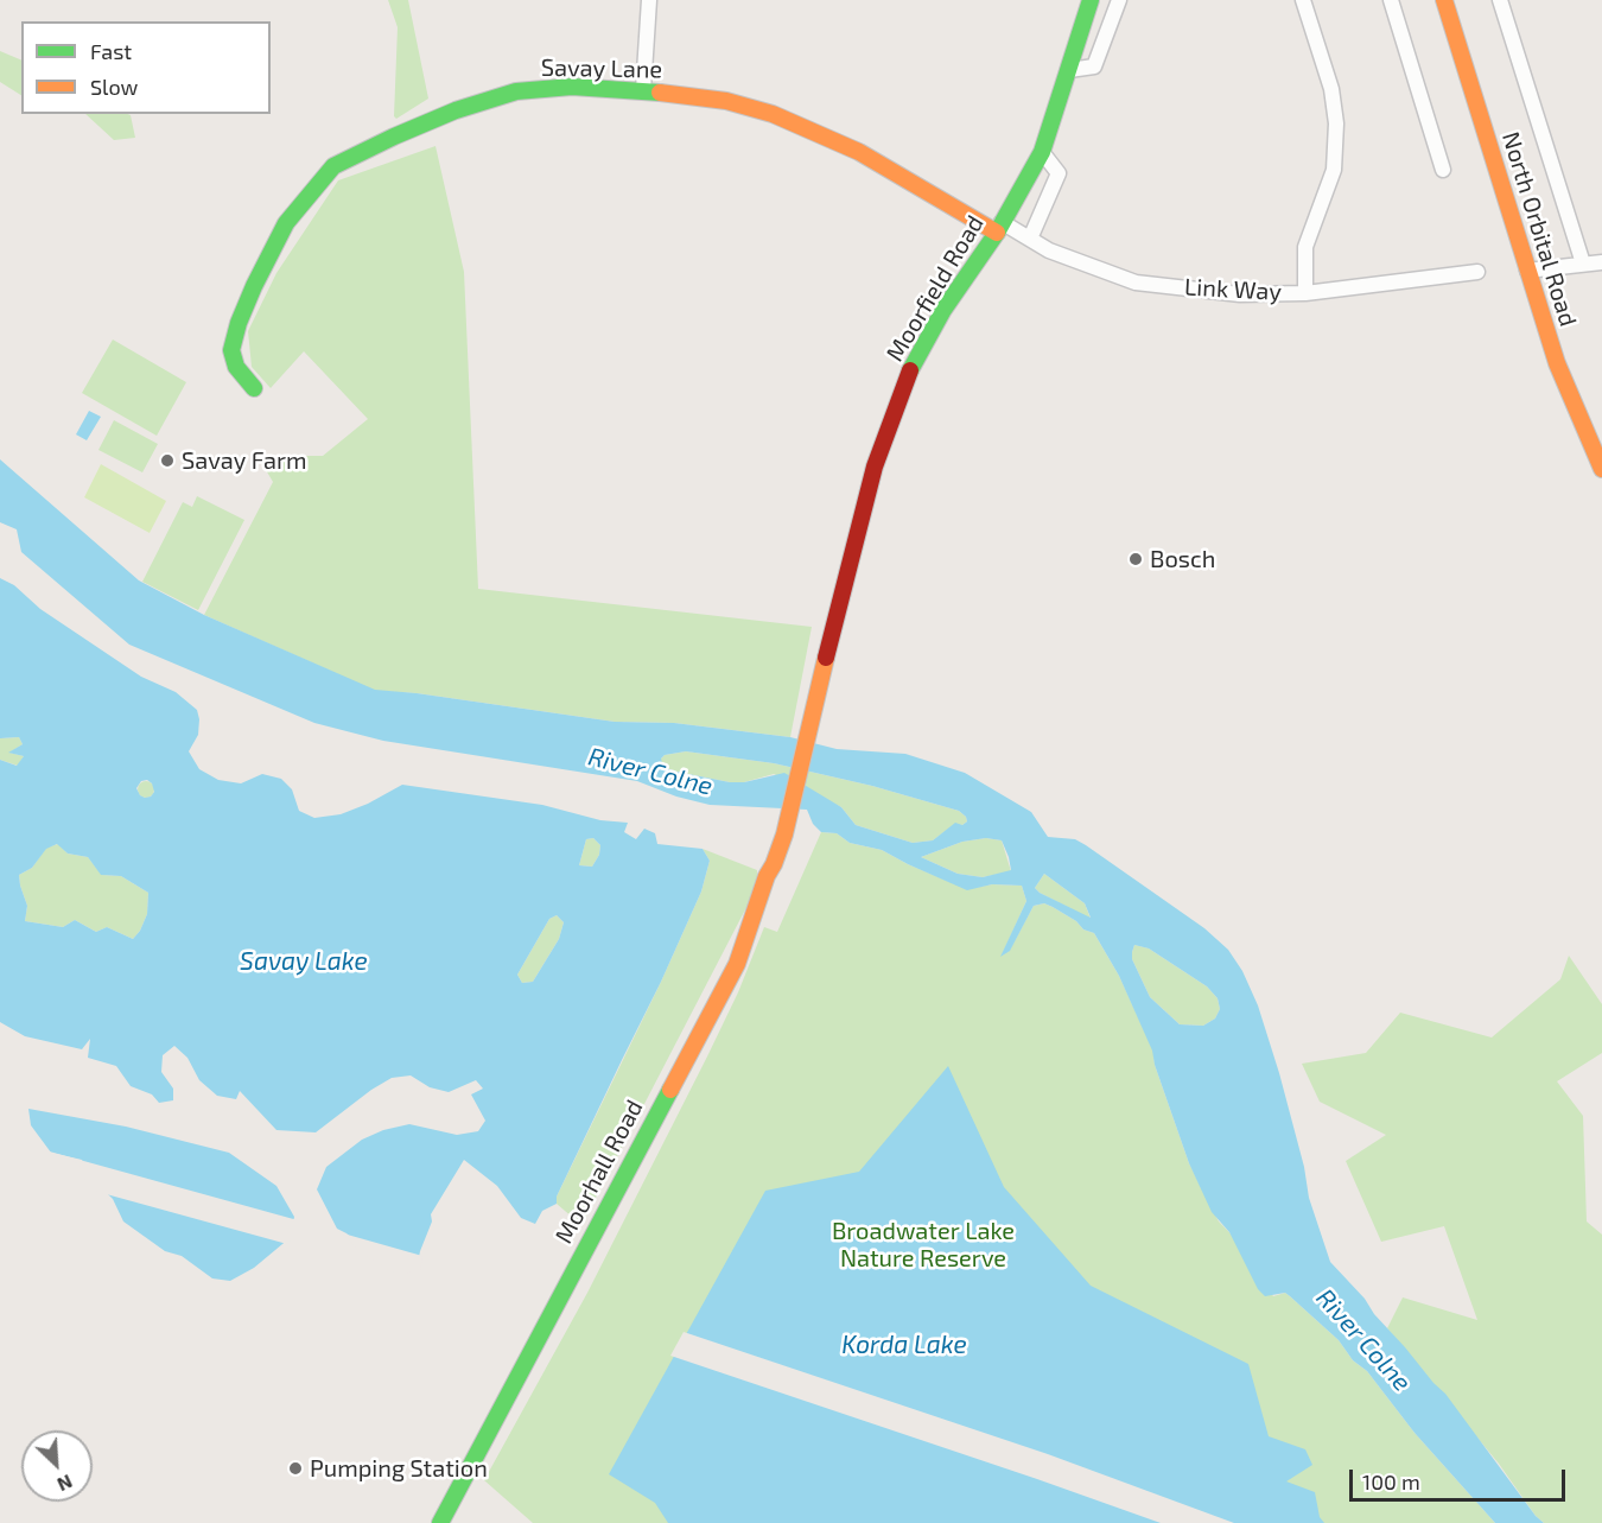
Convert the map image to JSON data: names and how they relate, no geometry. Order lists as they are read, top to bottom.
{
  "streets": {
    "street": [
      "Savay Lane",
      "North Orbital Road",
      "Moorfield Road",
      "Link Way",
      "Moorhall Road"
    ]
  },
  "crossings": [
    ["Savay Lane", "Moorfield Road"],
    ["Savay Lane", "Link Way"],
    ["Moorfield Road", "Link Way"],
    ["Moorfield Road", "Moorhall Road"]
  ],
  "water": ["River Colne", "Savay Lake", "Korda Lake"],
  "parks": ["Broadwater Lake Nature Reserve"],
  "places": ["Savay Farm", "Bosch", "Pumping Station"],
  "legend": ["Fast", "Slow"],
  "scale_bar": "100 m",
  "north": "bottom right"
}
